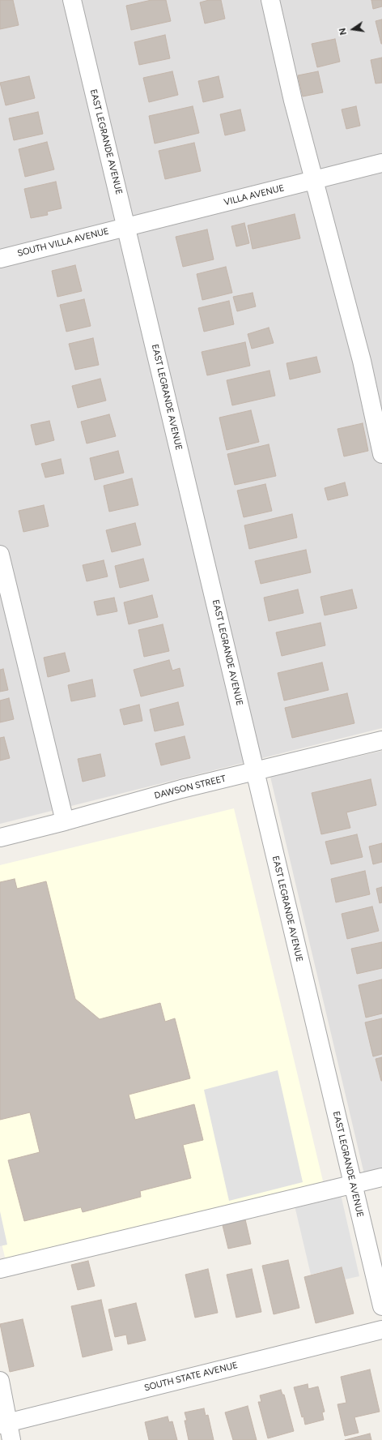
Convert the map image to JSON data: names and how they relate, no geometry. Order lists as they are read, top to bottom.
{
  "streets": {
    "street": [
      "EAST LEGRANDE AVENUE",
      "VILLA AVENUE",
      "SOUTH VILLA AVENUE",
      "DAWSON STREET",
      "SOUTH STATE AVENUE"
    ]
  },
  "crossings": [
    ["EAST LEGRANDE AVENUE", "VILLA AVENUE"],
    ["EAST LEGRANDE AVENUE", "SOUTH VILLA AVENUE"],
    ["EAST LEGRANDE AVENUE", "DAWSON STREET"],
    ["VILLA AVENUE", "SOUTH VILLA AVENUE"]
  ],
  "north": "left"
}
